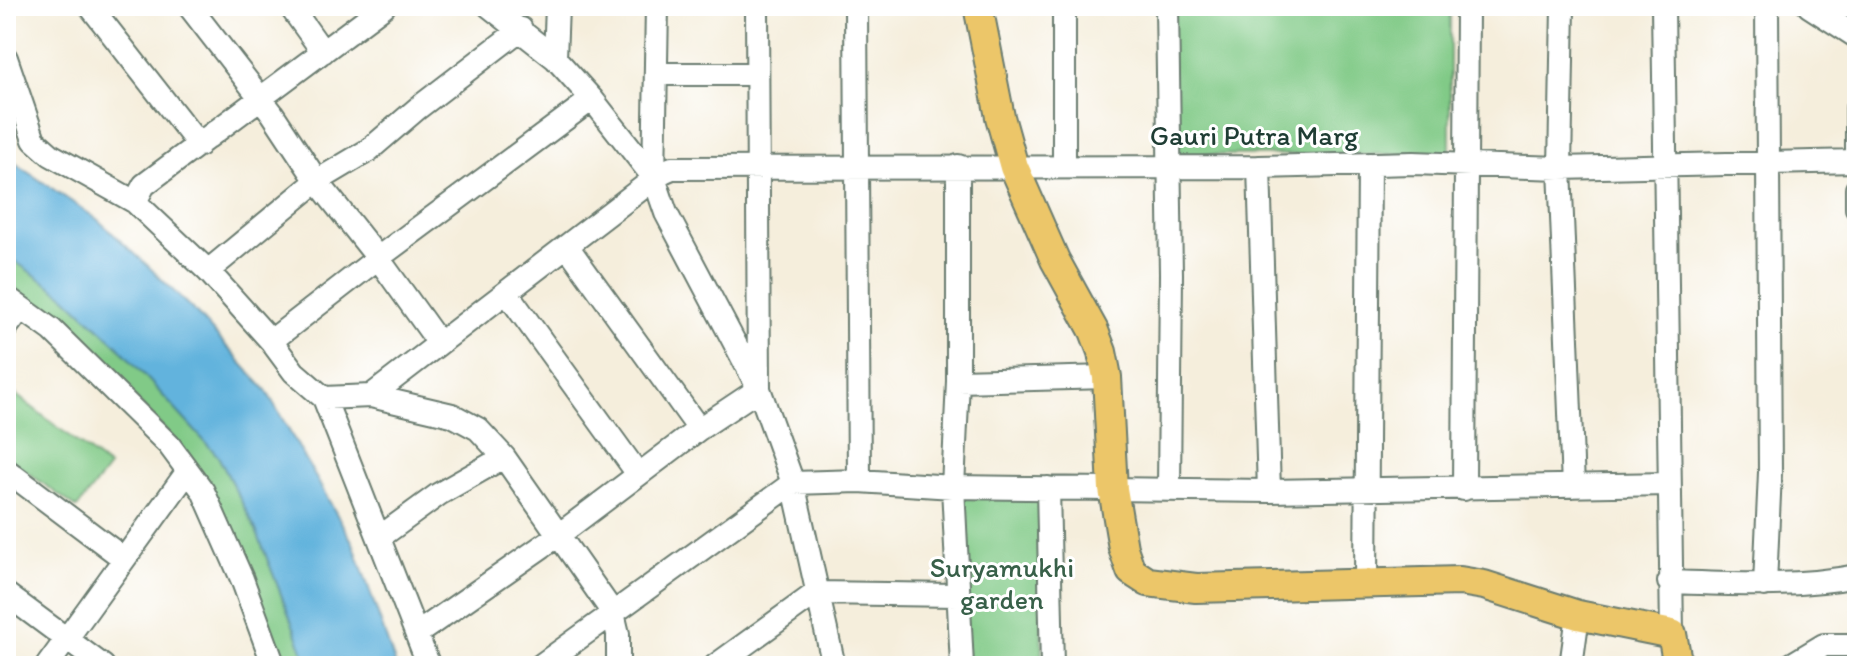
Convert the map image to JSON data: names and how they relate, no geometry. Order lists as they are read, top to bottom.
{
  "streets": {
    "street": ["Gauri Putra Marg"]
  },
  "parks": ["Suryamukhi garden"]
}
